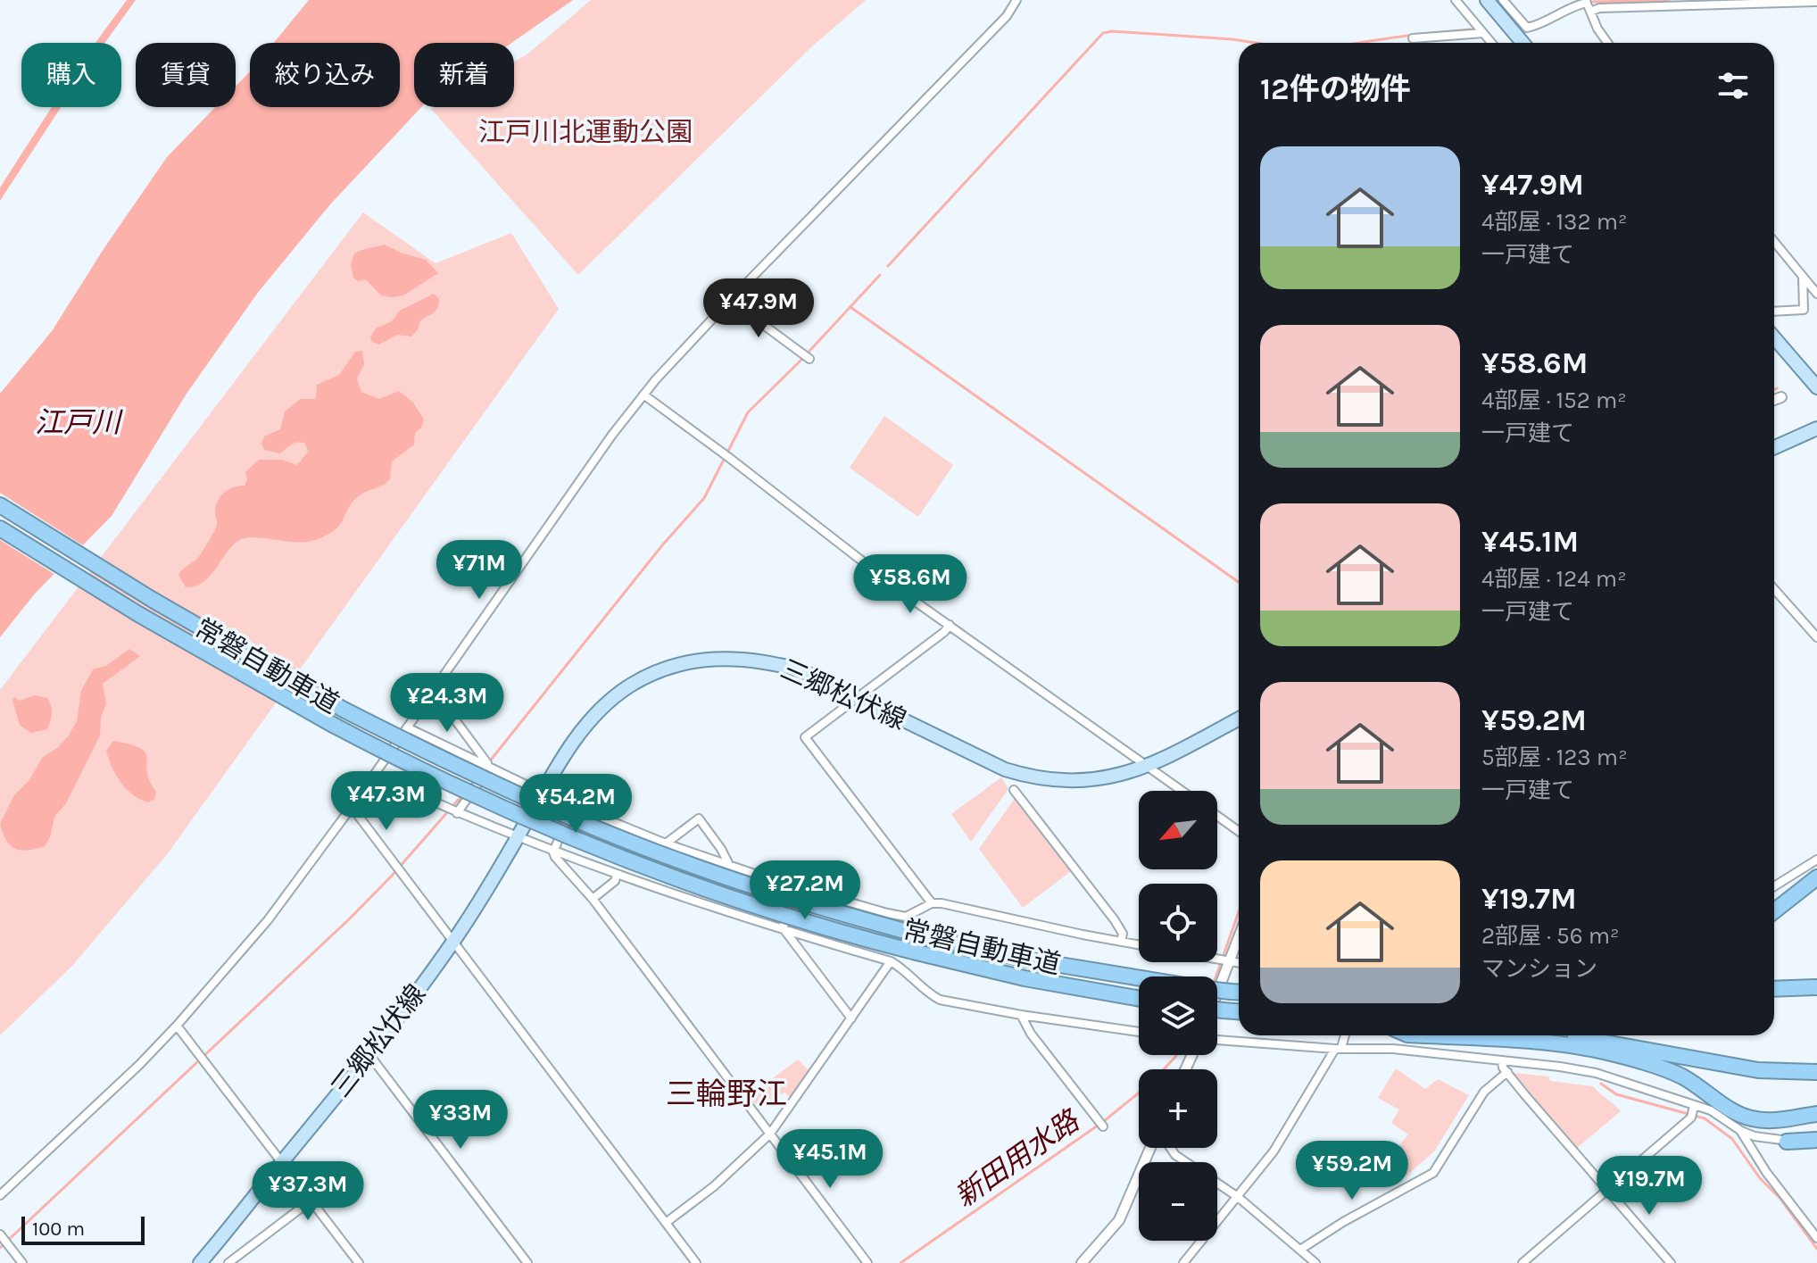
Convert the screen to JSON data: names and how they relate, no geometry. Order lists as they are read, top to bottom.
{
  "streets": {
    "highway": ["常磐自動車道"],
    "main road": ["三郷松伏線"]
  },
  "districts": ["三輪野江"],
  "water": ["江戸川", "新田用水路"],
  "parks": ["江戸川北運動公園"],
  "scale_bar": "100 m",
  "north": "bottom left",
  "page": {
    "chip": [
      "購入",
      "賃貸",
      "絞り込み",
      "新着"
    ],
    "heading": "12件の物件",
    "list": [
      {
        "name": "¥47.9M",
        "note": "4部屋 · 132 m² · 一戸建て"
      },
      {
        "name": "¥58.6M",
        "note": "4部屋 · 152 m² · 一戸建て"
      },
      {
        "name": "¥45.1M",
        "note": "4部屋 · 124 m² · 一戸建て"
      },
      {
        "name": "¥59.2M",
        "note": "5部屋 · 123 m² · 一戸建て"
      },
      {
        "name": "¥19.7M",
        "note": "2部屋 · 56 m² · マンション"
      }
    ],
    "price": [
      "¥47.9M",
      "¥71M",
      "¥58.6M",
      "¥24.3M",
      "¥47.3M",
      "¥54.2M",
      "¥27.2M",
      "¥33M",
      "¥45.1M",
      "¥59.2M",
      "¥19.7M",
      "¥37.3M"
    ],
    "map_buttons": ["+", "−"],
    "scale": "100 m"
  }
}
